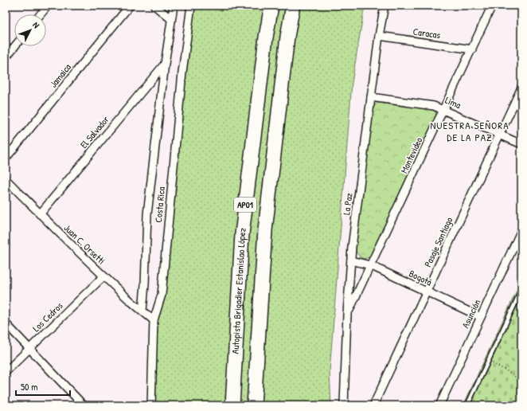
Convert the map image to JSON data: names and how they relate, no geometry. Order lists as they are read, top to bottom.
{
  "streets": {
    "highway": ["AP01", "Autopista Brigadier Estanislao López"],
    "street": [
      "Caracas",
      "Jamaica",
      "Lima",
      "El Salvador",
      "Montevideo",
      "La Paz",
      "Costa Rica",
      "Pasaje Santiago",
      "Juan C. Orsetti",
      "Bogotá",
      "Asunción",
      "Los Cedros"
    ]
  },
  "crossings": [
    ["Caracas", "Montevideo"],
    ["Caracas", "La Paz"],
    ["Lima", "Montevideo"],
    ["Lima", "La Paz"],
    ["Lima", "Pasaje Santiago"],
    ["El Salvador", "Costa Rica"],
    ["El Salvador", "Juan C. Orsetti"],
    ["Montevideo", "La Paz"],
    ["Montevideo", "Bogotá"],
    ["La Paz", "Bogotá"],
    ["Costa Rica", "Juan C. Orsetti"],
    ["Pasaje Santiago", "Bogotá"],
    ["Juan C. Orsetti", "Los Cedros"],
    ["Bogotá", "Asunción"]
  ],
  "districts": ["NUESTRA SEÑORA DE LA PAZ"],
  "scale_bar": "50 m",
  "north": "top right"
}
